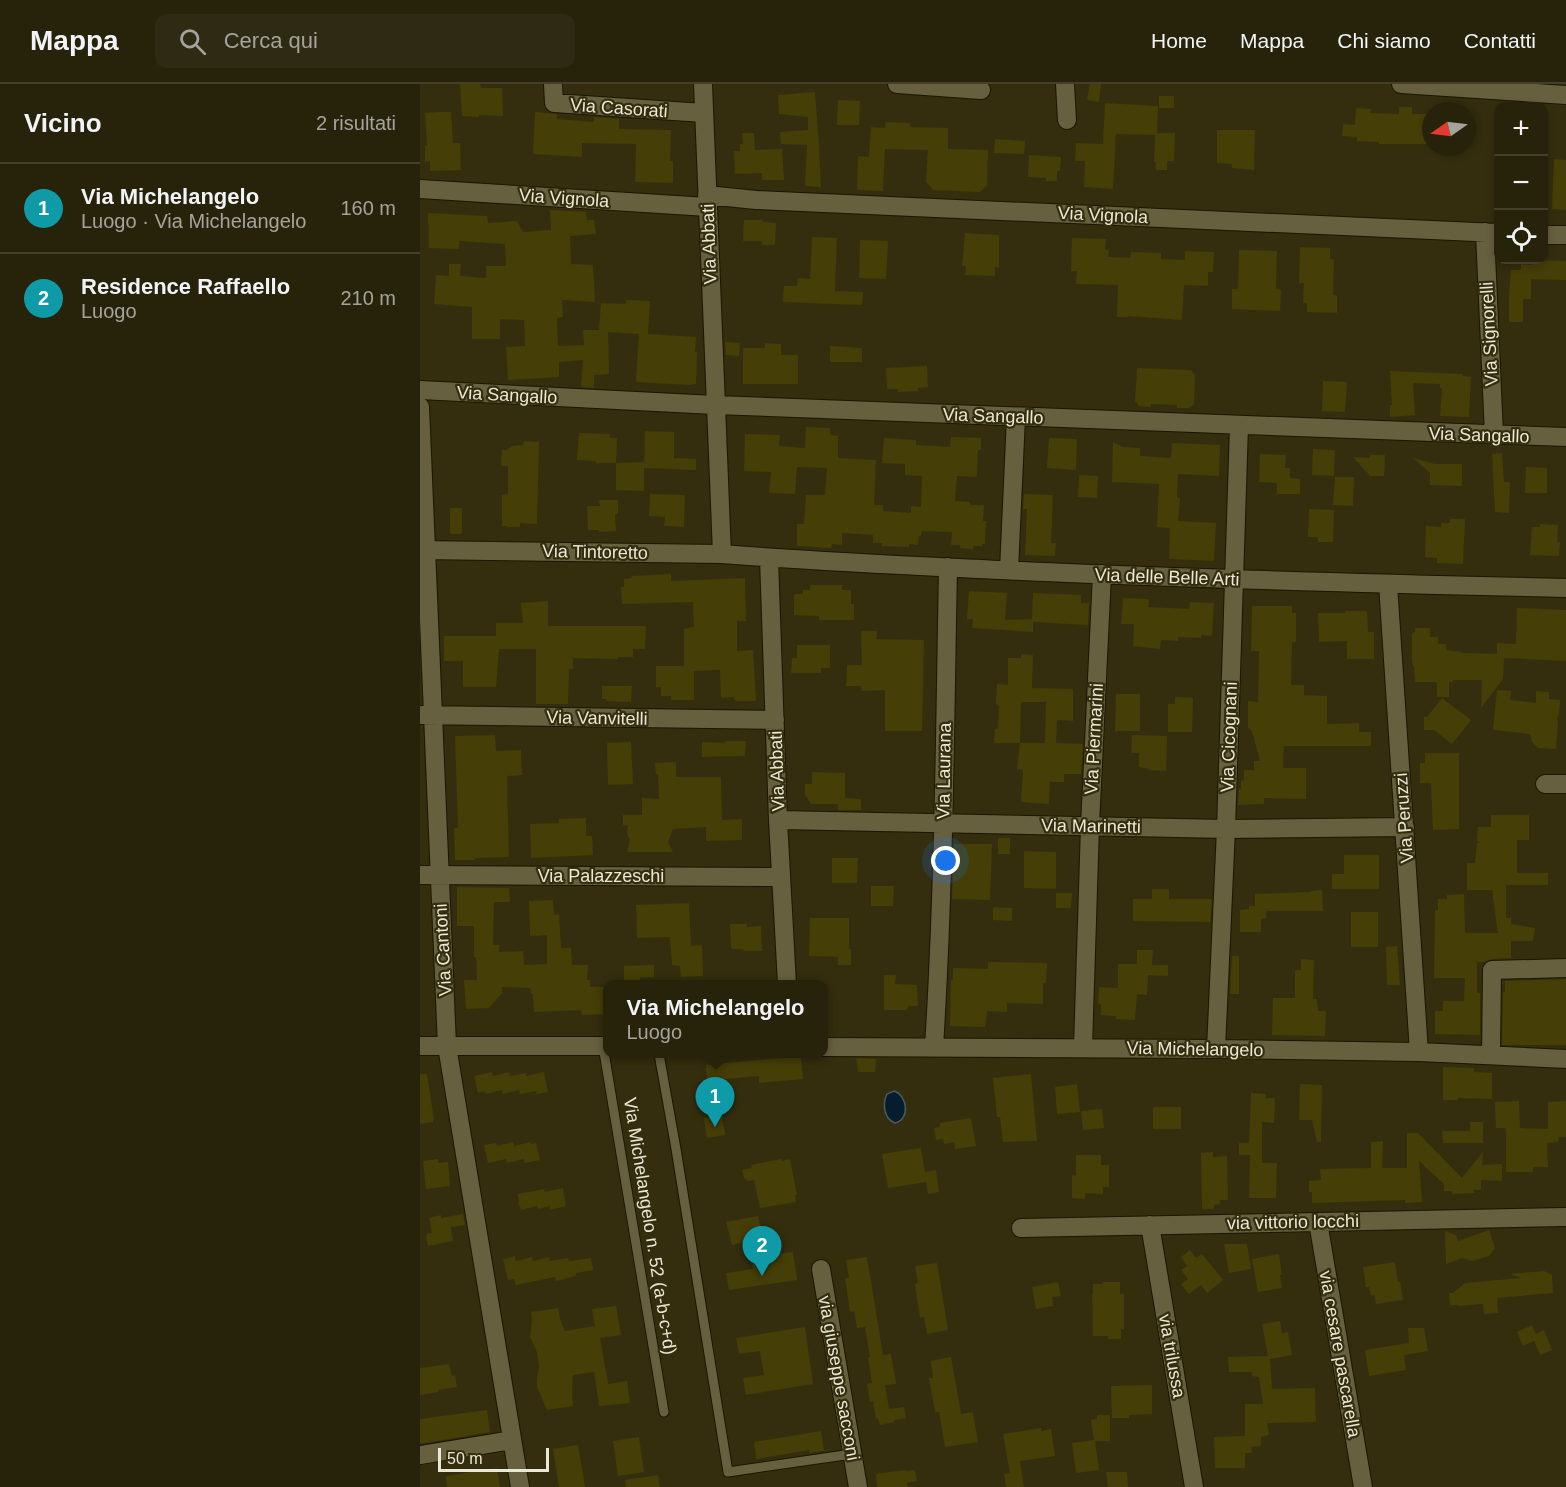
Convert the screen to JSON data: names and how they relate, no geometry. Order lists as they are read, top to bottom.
{
  "streets": {
    "street": [
      "Via Casorati",
      "Via Vignola",
      "Via Abbati",
      "Via Signorelli",
      "Via Sangallo",
      "Via Tintoretto",
      "Via delle Belle Arti",
      "Via Vanvitelli",
      "Via Cicognani",
      "Via Piermarini",
      "Via Laurana",
      "Via Peruzzi",
      "Via Marinetti",
      "Via Palazzeschi",
      "Via Cantoni",
      "Via Michelangelo",
      "via vittorio locchi",
      "via cesare pascarella",
      "via trilussa",
      "via giuseppe sacconi"
    ],
    "lane": ["Via Michelangelo n. 52 (a-b-c+d)"]
  },
  "crossings": [
    ["Via Casorati", "Via Abbati"],
    ["Via Vignola", "Via Abbati"],
    ["Via Vignola", "Via Signorelli"],
    ["Via Abbati", "Via Sangallo"],
    ["Via Abbati", "Via Tintoretto"],
    ["Via Abbati", "Via delle Belle Arti"],
    ["Via Abbati", "Via Vanvitelli"],
    ["Via Abbati", "Via Marinetti"],
    ["Via Abbati", "Via Palazzeschi"],
    ["Via Signorelli", "Via Sangallo"],
    ["Via Sangallo", "Via Cicognani"],
    ["Via Tintoretto", "Via delle Belle Arti"],
    ["Via Tintoretto", "Via Cantoni"],
    ["Via delle Belle Arti", "Via Cicognani"],
    ["Via delle Belle Arti", "Via Piermarini"],
    ["Via delle Belle Arti", "Via Laurana"],
    ["Via delle Belle Arti", "Via Peruzzi"],
    ["Via Vanvitelli", "Via Cantoni"],
    ["Via Cicognani", "Via Marinetti"],
    ["Via Cicognani", "Via Michelangelo"],
    ["Via Piermarini", "Via Marinetti"],
    ["Via Piermarini", "Via Michelangelo"],
    ["Via Laurana", "Via Marinetti"],
    ["Via Laurana", "Via Michelangelo"],
    ["Via Peruzzi", "Via Marinetti"],
    ["Via Peruzzi", "Via Michelangelo"],
    ["Via Palazzeschi", "Via Cantoni"],
    ["via vittorio locchi", "via cesare pascarella"],
    ["via vittorio locchi", "via trilussa"]
  ],
  "scale_bar": "50 m",
  "north": "left",
  "page": {
    "header": "Mappa",
    "search": "Cerca qui",
    "nav": [
      "Home",
      "Mappa",
      "Chi siamo",
      "Contatti"
    ],
    "heading": ["Vicino", "2 risultati"],
    "map_buttons": ["+", "−"],
    "list": [
      {
        "mark": "1",
        "name": "Via Michelangelo",
        "note": "Luogo · Via Michelangelo",
        "value": "160 m"
      },
      {
        "mark": "2",
        "name": "Residence Raffaello",
        "note": "Luogo",
        "value": "210 m"
      }
    ],
    "popup": ["Via Michelangelo", "Luogo"],
    "pins": ["1", "2"],
    "scale": "50 m"
  }
}
